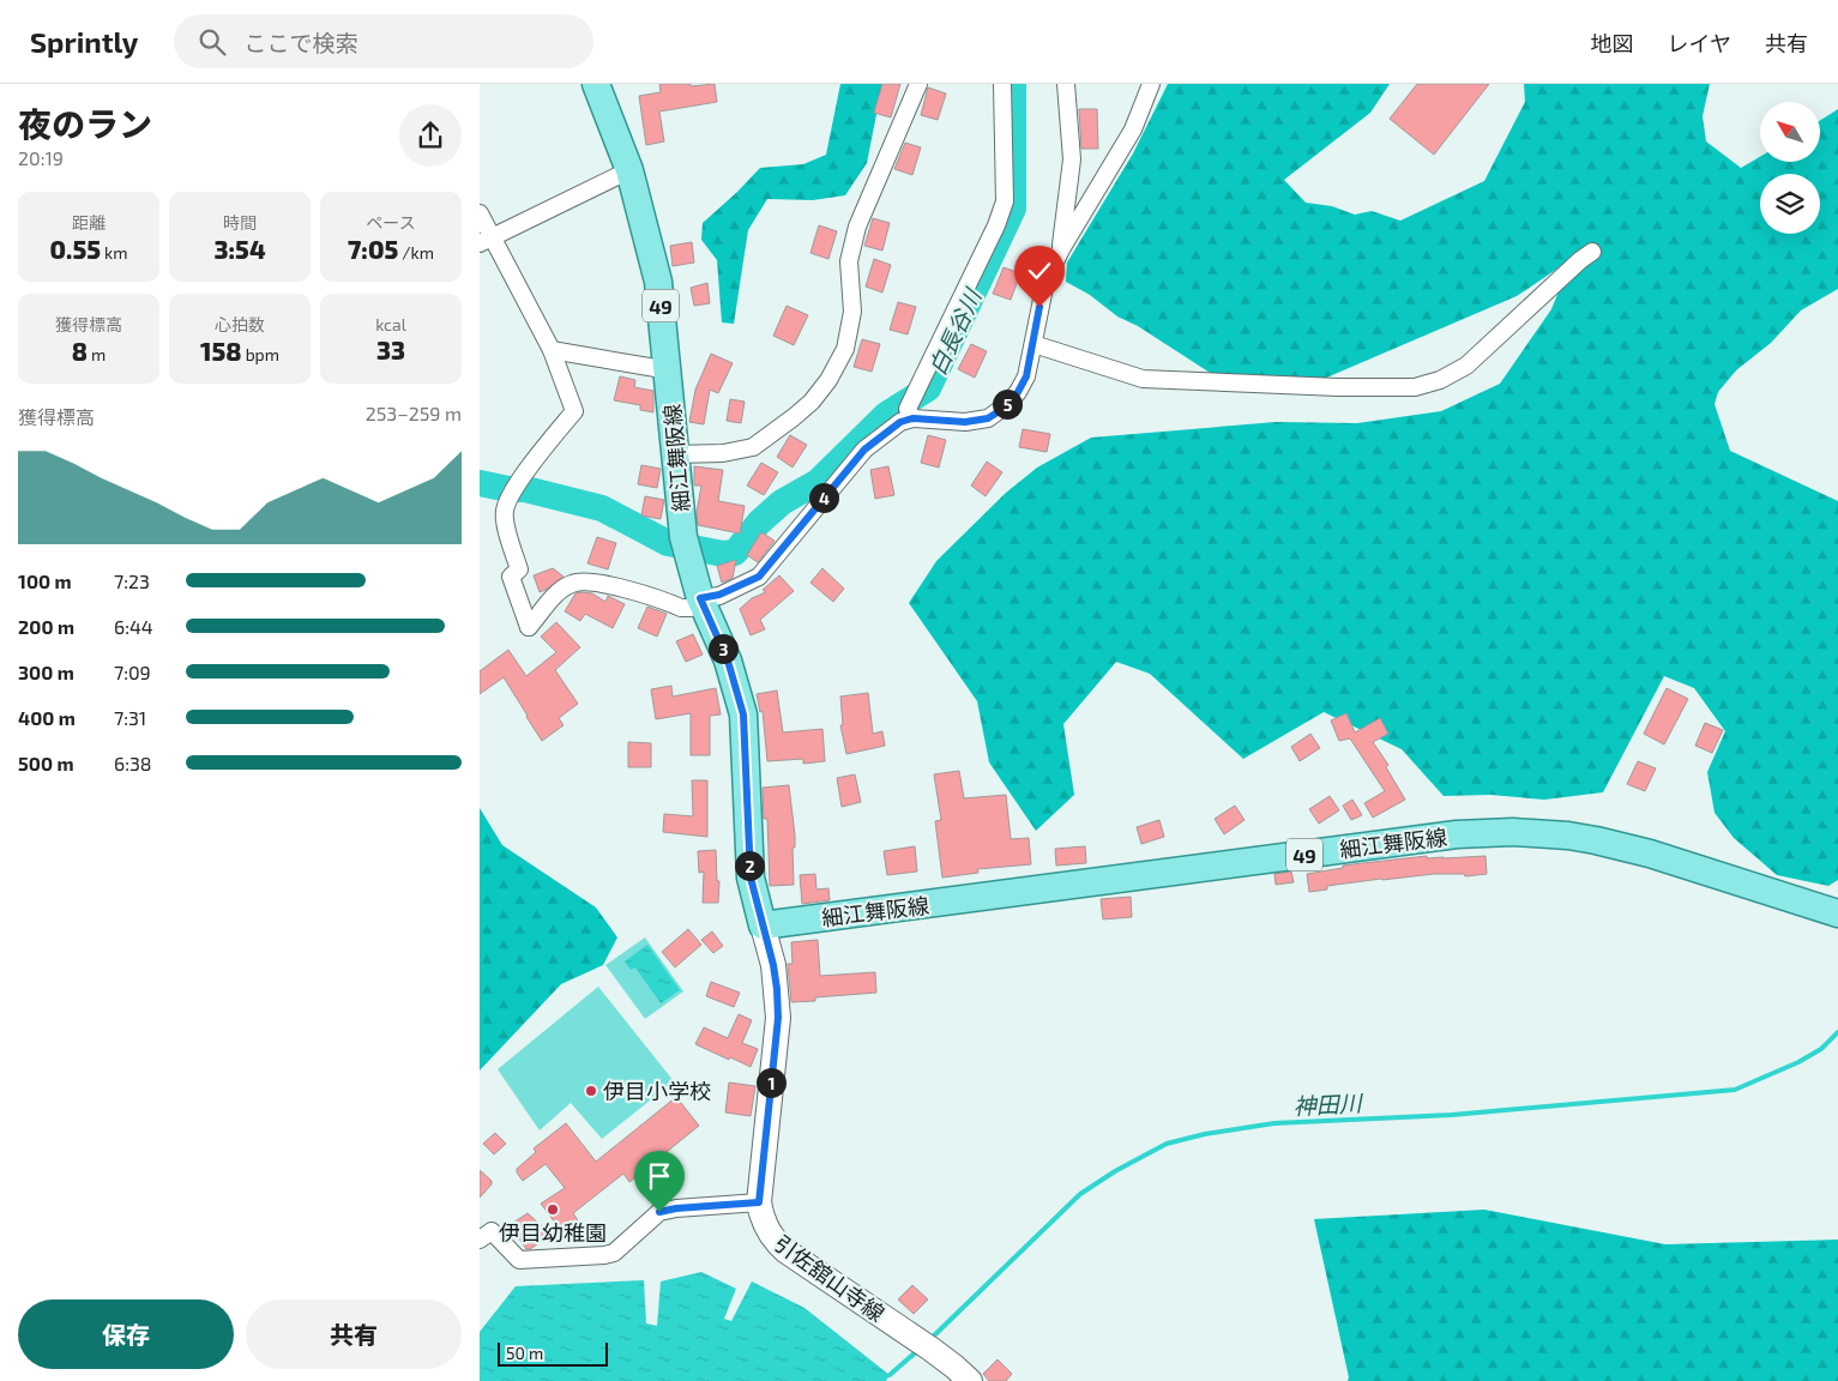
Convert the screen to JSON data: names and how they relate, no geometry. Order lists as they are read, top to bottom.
{
  "streets": {
    "main road": ["49", "細江舞阪線", "引佐舘山寺線"]
  },
  "crossings": [
    ["細江舞阪線", "引佐舘山寺線"]
  ],
  "water": ["白長谷川", "神田川"],
  "places": ["伊目小学校", "伊目幼稚園"],
  "scale_bar": "50 m",
  "north": "top left",
  "page": {
    "header": "Sprintly",
    "search": "ここで検索",
    "nav": ["地図", "レイヤ", "共有"],
    "heading": ["夜のラン", "20:19"],
    "stats": [
      ["距離", "0.55 km"],
      ["時間", "3:54"],
      ["ペース", "7:05 /km"],
      ["獲得標高", "8 m"],
      ["心拍数", "158 bpm"],
      ["kcal", "33"]
    ],
    "chart": ["獲得標高", "253–259 m"],
    "pins": [
      "5",
      "4",
      "3",
      "2",
      "1"
    ],
    "list": [
      {
        "name": "100 m",
        "note": "7:23"
      },
      {
        "name": "200 m",
        "note": "6:44"
      },
      {
        "name": "300 m",
        "note": "7:09"
      },
      {
        "name": "400 m",
        "note": "7:31"
      },
      {
        "name": "500 m",
        "note": "6:38"
      }
    ],
    "buttons": ["保存", "共有"],
    "scale": "50 m"
  }
}
